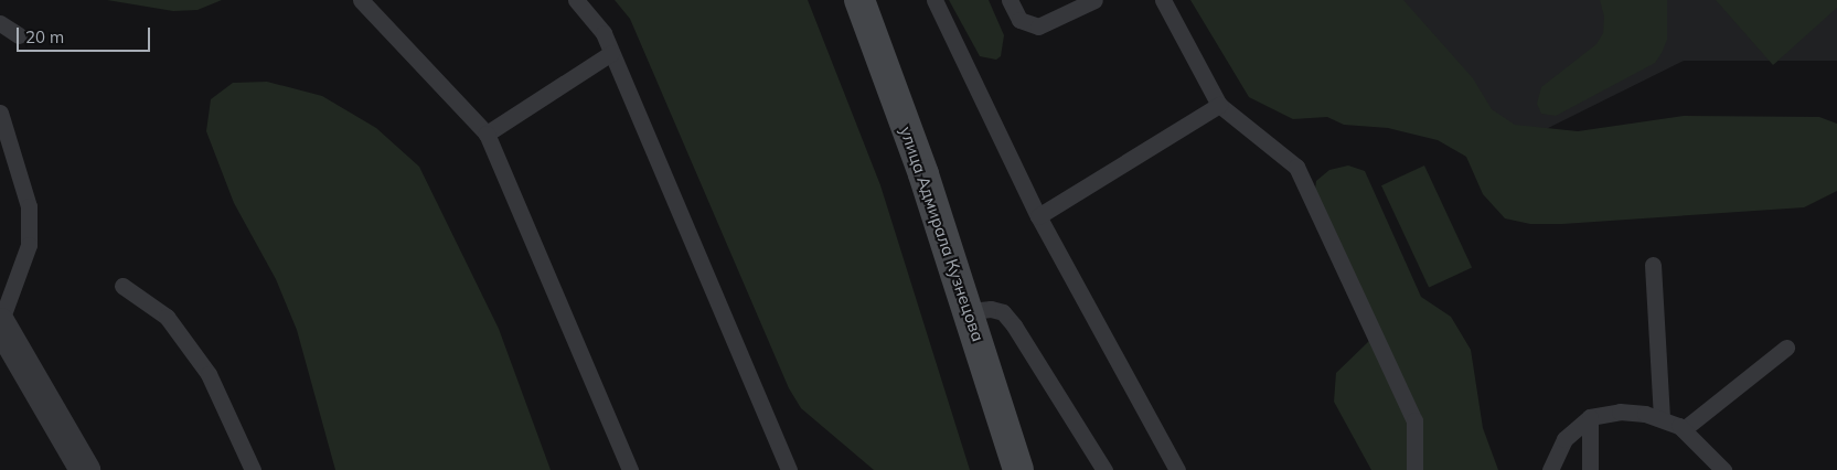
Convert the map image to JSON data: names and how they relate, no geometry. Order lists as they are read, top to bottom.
{
  "streets": {
    "main road": ["улица Адмирала Кузнецова"]
  },
  "scale_bar": "20 m"
}
